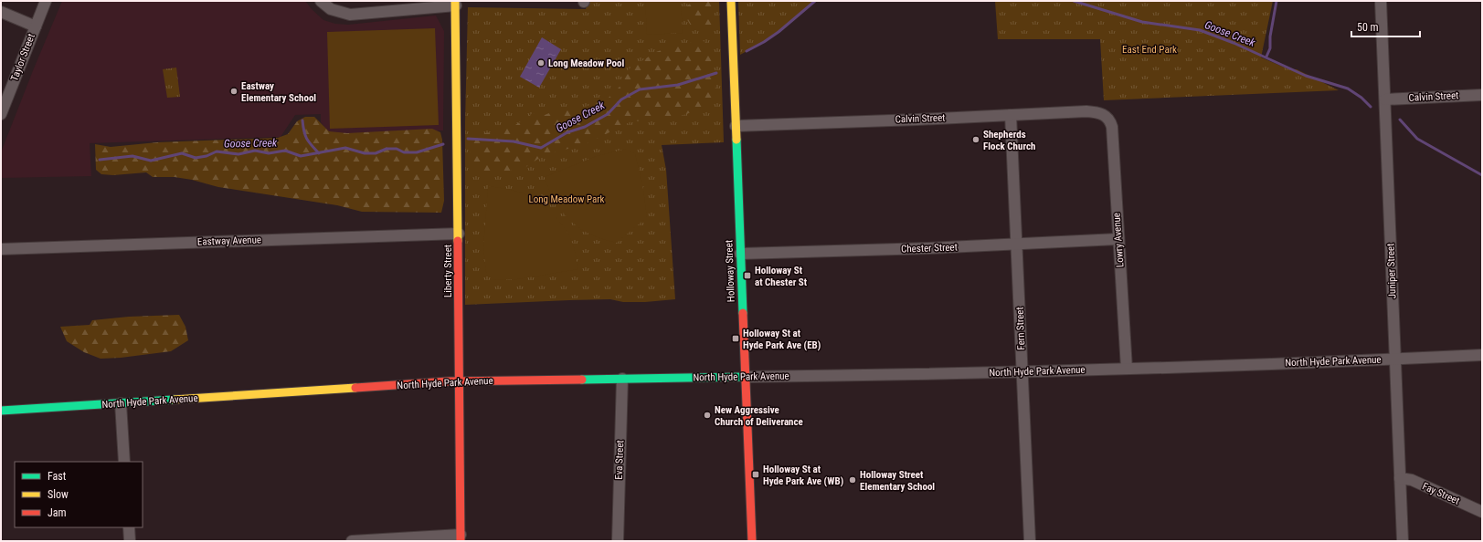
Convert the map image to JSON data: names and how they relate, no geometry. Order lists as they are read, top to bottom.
{
  "streets": {
    "street": [
      "Taylor Street",
      "Calvin Street",
      "Lowry Avenue",
      "Eastway Avenue",
      "Chester Street",
      "Liberty Street",
      "Holloway Street",
      "Juniper Street",
      "Fern Street",
      "North Hyde Park Avenue",
      "Eva Street",
      "Fay Street"
    ]
  },
  "crossings": [
    ["Calvin Street", "Lowry Avenue"],
    ["Calvin Street", "Holloway Street"],
    ["Calvin Street", "Juniper Street"],
    ["Calvin Street", "Fern Street"],
    ["Lowry Avenue", "Chester Street"],
    ["Lowry Avenue", "North Hyde Park Avenue"],
    ["Eastway Avenue", "Liberty Street"],
    ["Chester Street", "Holloway Street"],
    ["Chester Street", "Fern Street"],
    ["Liberty Street", "North Hyde Park Avenue"],
    ["Holloway Street", "North Hyde Park Avenue"],
    ["Juniper Street", "North Hyde Park Avenue"],
    ["Juniper Street", "Fay Street"],
    ["Fern Street", "North Hyde Park Avenue"],
    ["North Hyde Park Avenue", "Eva Street"]
  ],
  "water": ["Goose Creek"],
  "parks": ["East End Park", "Long Meadow Park"],
  "places": {
    "other": [
      "Long Meadow Pool",
      "Eastway Elementary School",
      "Shepherds Flock Church",
      "New Aggressive Church of Deliverance",
      "Holloway Street Elementary School"
    ],
    "transit": ["Holloway St at Chester St", "Holloway St at Hyde Park Ave (EB)", "Holloway St at Hyde Park Ave (WB)"]
  },
  "legend": ["Fast", "Slow", "Jam"],
  "scale_bar": "50 m"
}
